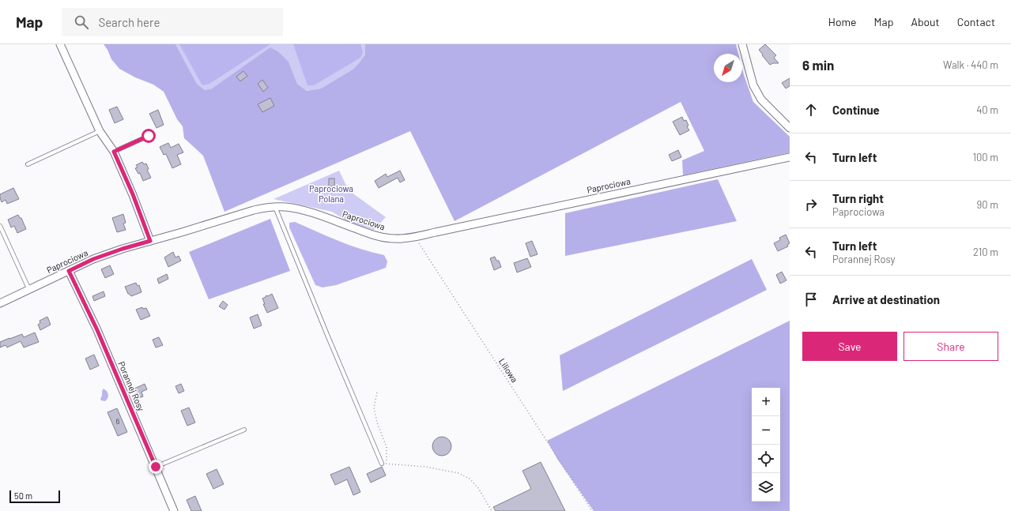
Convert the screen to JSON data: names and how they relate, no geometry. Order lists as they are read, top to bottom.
{
  "streets": {
    "street": ["Paprociowa", "Porannej Rosy"],
    "path": ["Liliowa"]
  },
  "crossings": [
    ["Paprociowa", "Liliowa"],
    ["Paprociowa", "Porannej Rosy"]
  ],
  "parks": ["Paprociowa Polana"],
  "house_numbers": ["6"],
  "scale_bar": "50 m",
  "north": "bottom left",
  "page": {
    "header": "Map",
    "search": "Search here",
    "nav": [
      "Home",
      "Map",
      "About",
      "Contact"
    ],
    "heading": ["6 min", "Walk · 440 m"],
    "list": [
      ["Continue", "40 m"],
      ["Turn left", "100 m"],
      ["Turn right", "Paprociowa", "90 m"],
      ["Turn left", "Porannej Rosy", "210 m"],
      "Arrive at destination"
    ],
    "buttons": ["Save", "Share"],
    "map_buttons": ["+", "−"],
    "scale": "50 m"
  }
}
